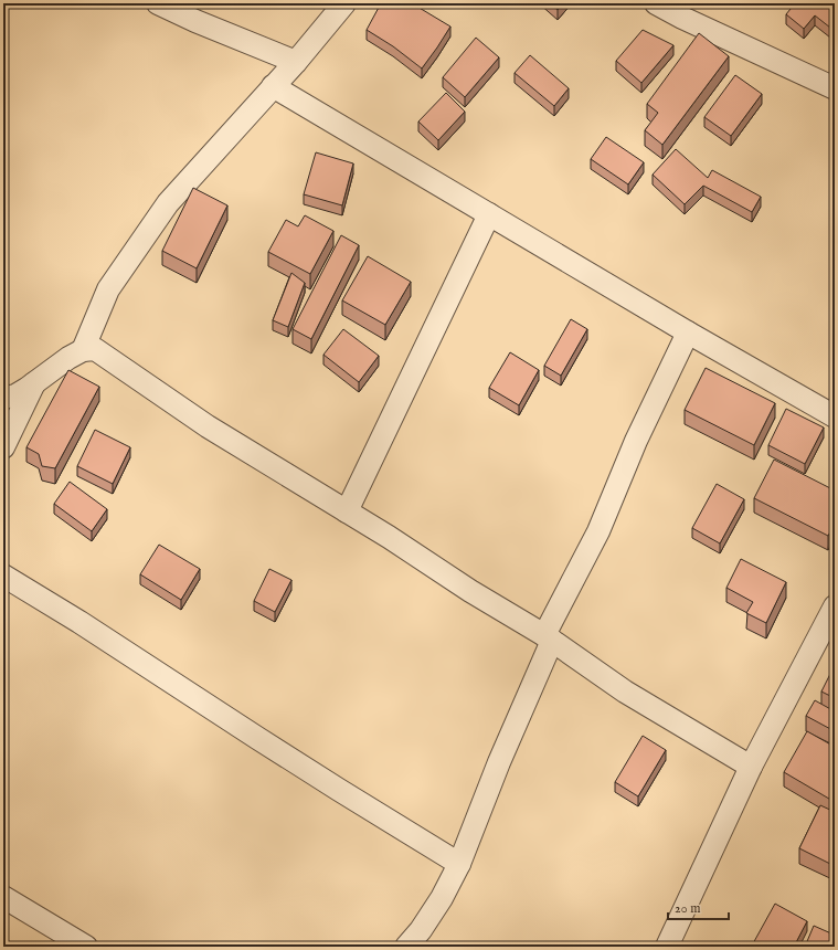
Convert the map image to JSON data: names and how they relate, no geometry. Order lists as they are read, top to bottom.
{
  "scale_bar": "20 m"
}
